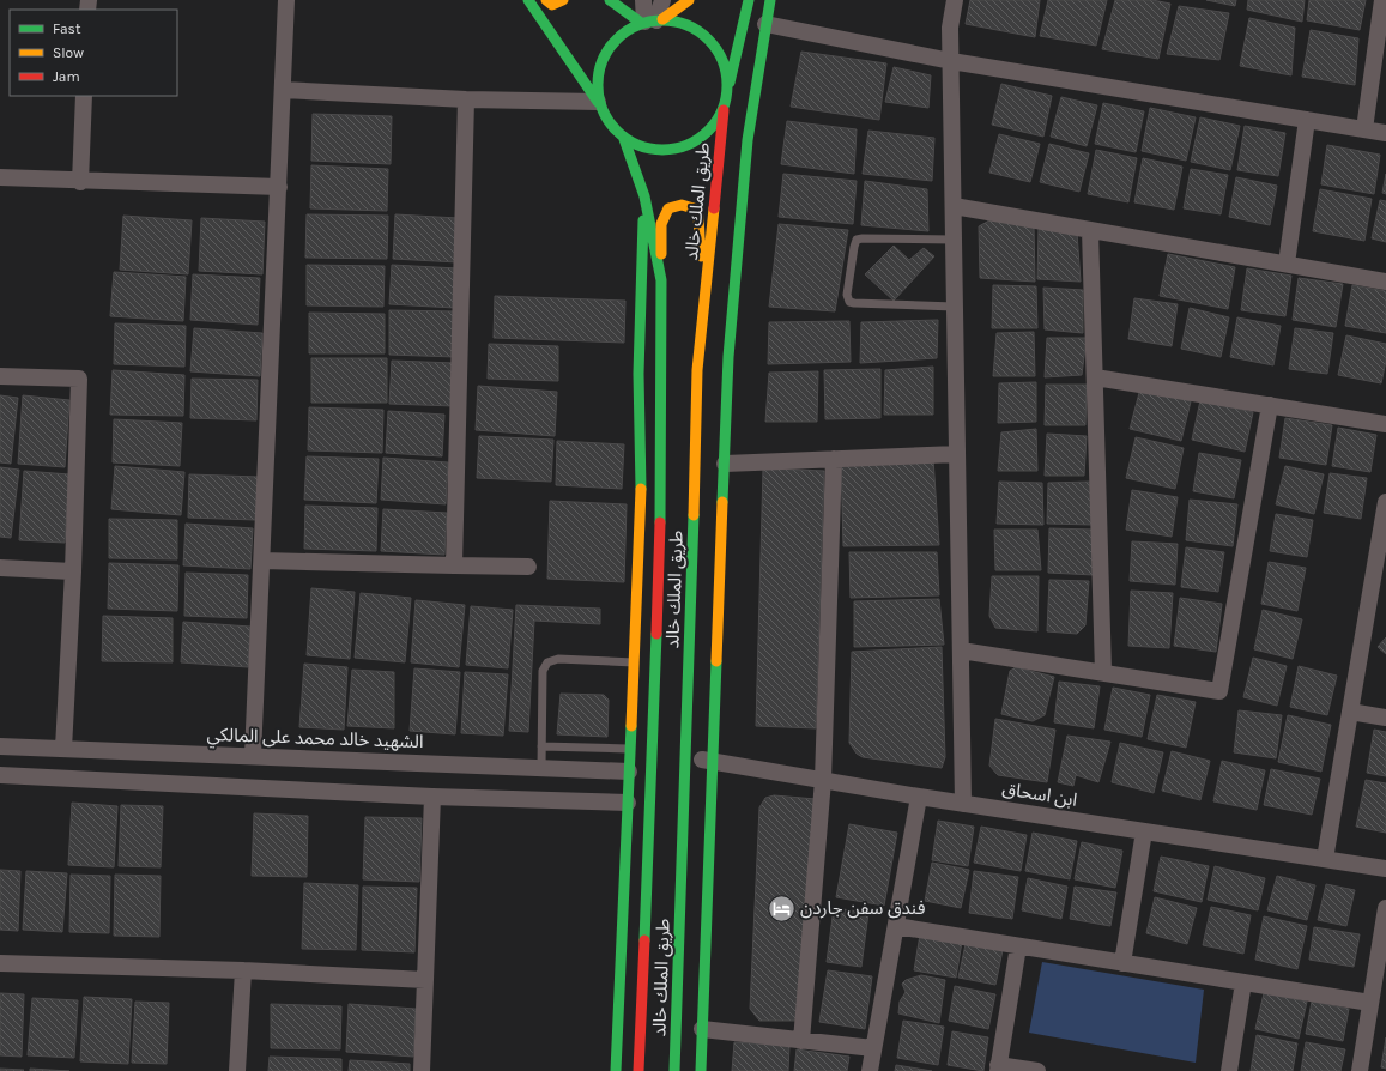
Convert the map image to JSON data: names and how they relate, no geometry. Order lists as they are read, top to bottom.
{
  "streets": {
    "main road": ["طريق الملك خالد"],
    "street": ["الشهيد خالد محمد على المالكي", "ابن اسحاق"]
  },
  "crossings": [
    ["طريق الملك خالد", "ابن اسحاق"]
  ],
  "places": {
    "hotel": ["فندق سفن جاردن"]
  },
  "legend": ["Fast", "Slow", "Jam"]
}
